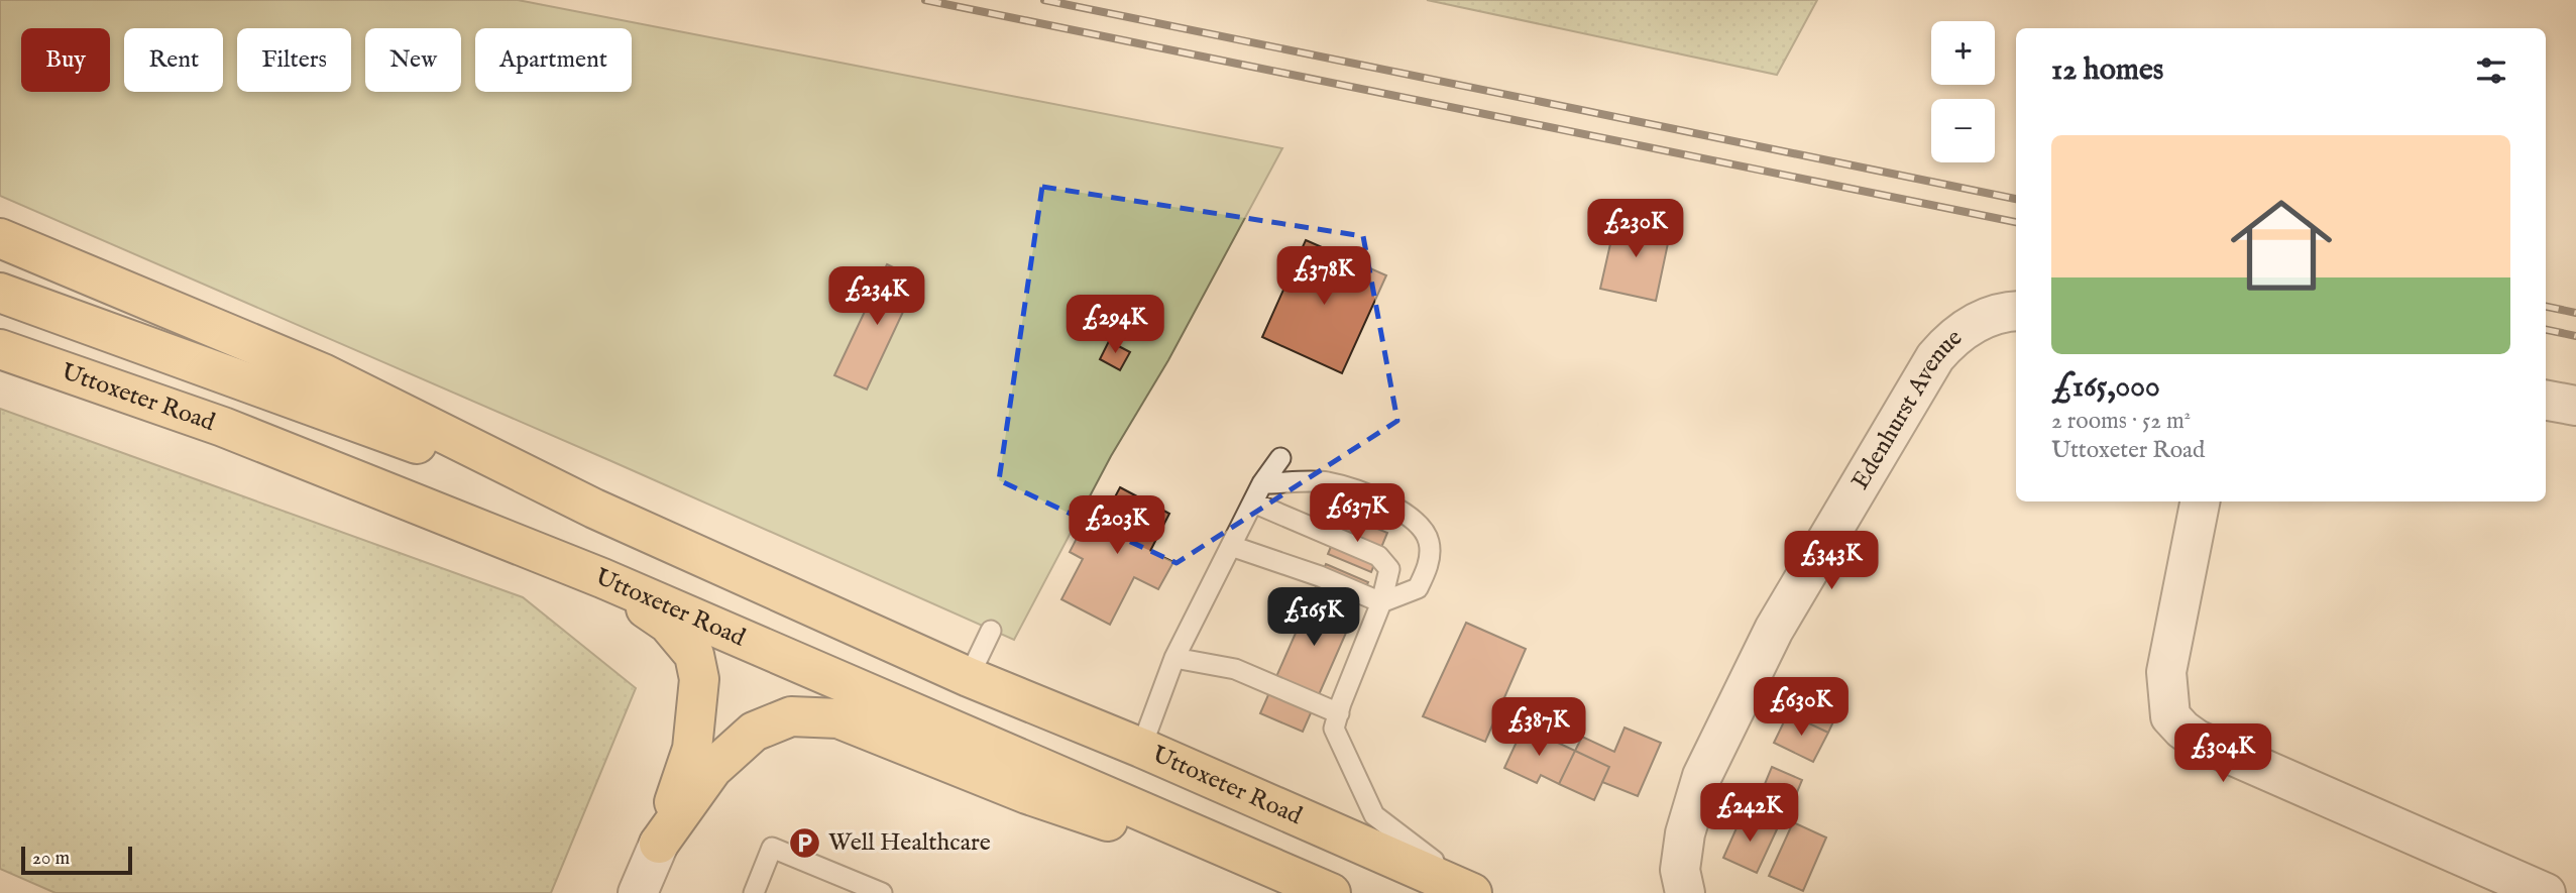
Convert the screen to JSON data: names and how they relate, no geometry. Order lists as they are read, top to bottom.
{
  "streets": {
    "highway": ["Uttoxeter Road"],
    "street": ["Edenhurst Avenue"]
  },
  "places": {
    "parking": ["Well Healthcare"]
  },
  "scale_bar": "20 m",
  "page": {
    "map_buttons": ["+", "−"],
    "chip": [
      "Buy",
      "Rent",
      "Filters",
      "New",
      "Apartment"
    ],
    "heading": "12 homes",
    "list": [
      {
        "name": "£165,000",
        "note": "2 rooms · 52 m² · Uttoxeter Road"
      }
    ],
    "price": [
      "£230K",
      "£378K",
      "£234K",
      "£294K",
      "£637K",
      "£203K",
      "£343K",
      "£165K",
      "£630K",
      "£387K",
      "£304K",
      "£242K"
    ],
    "scale": "20 m"
  }
}
